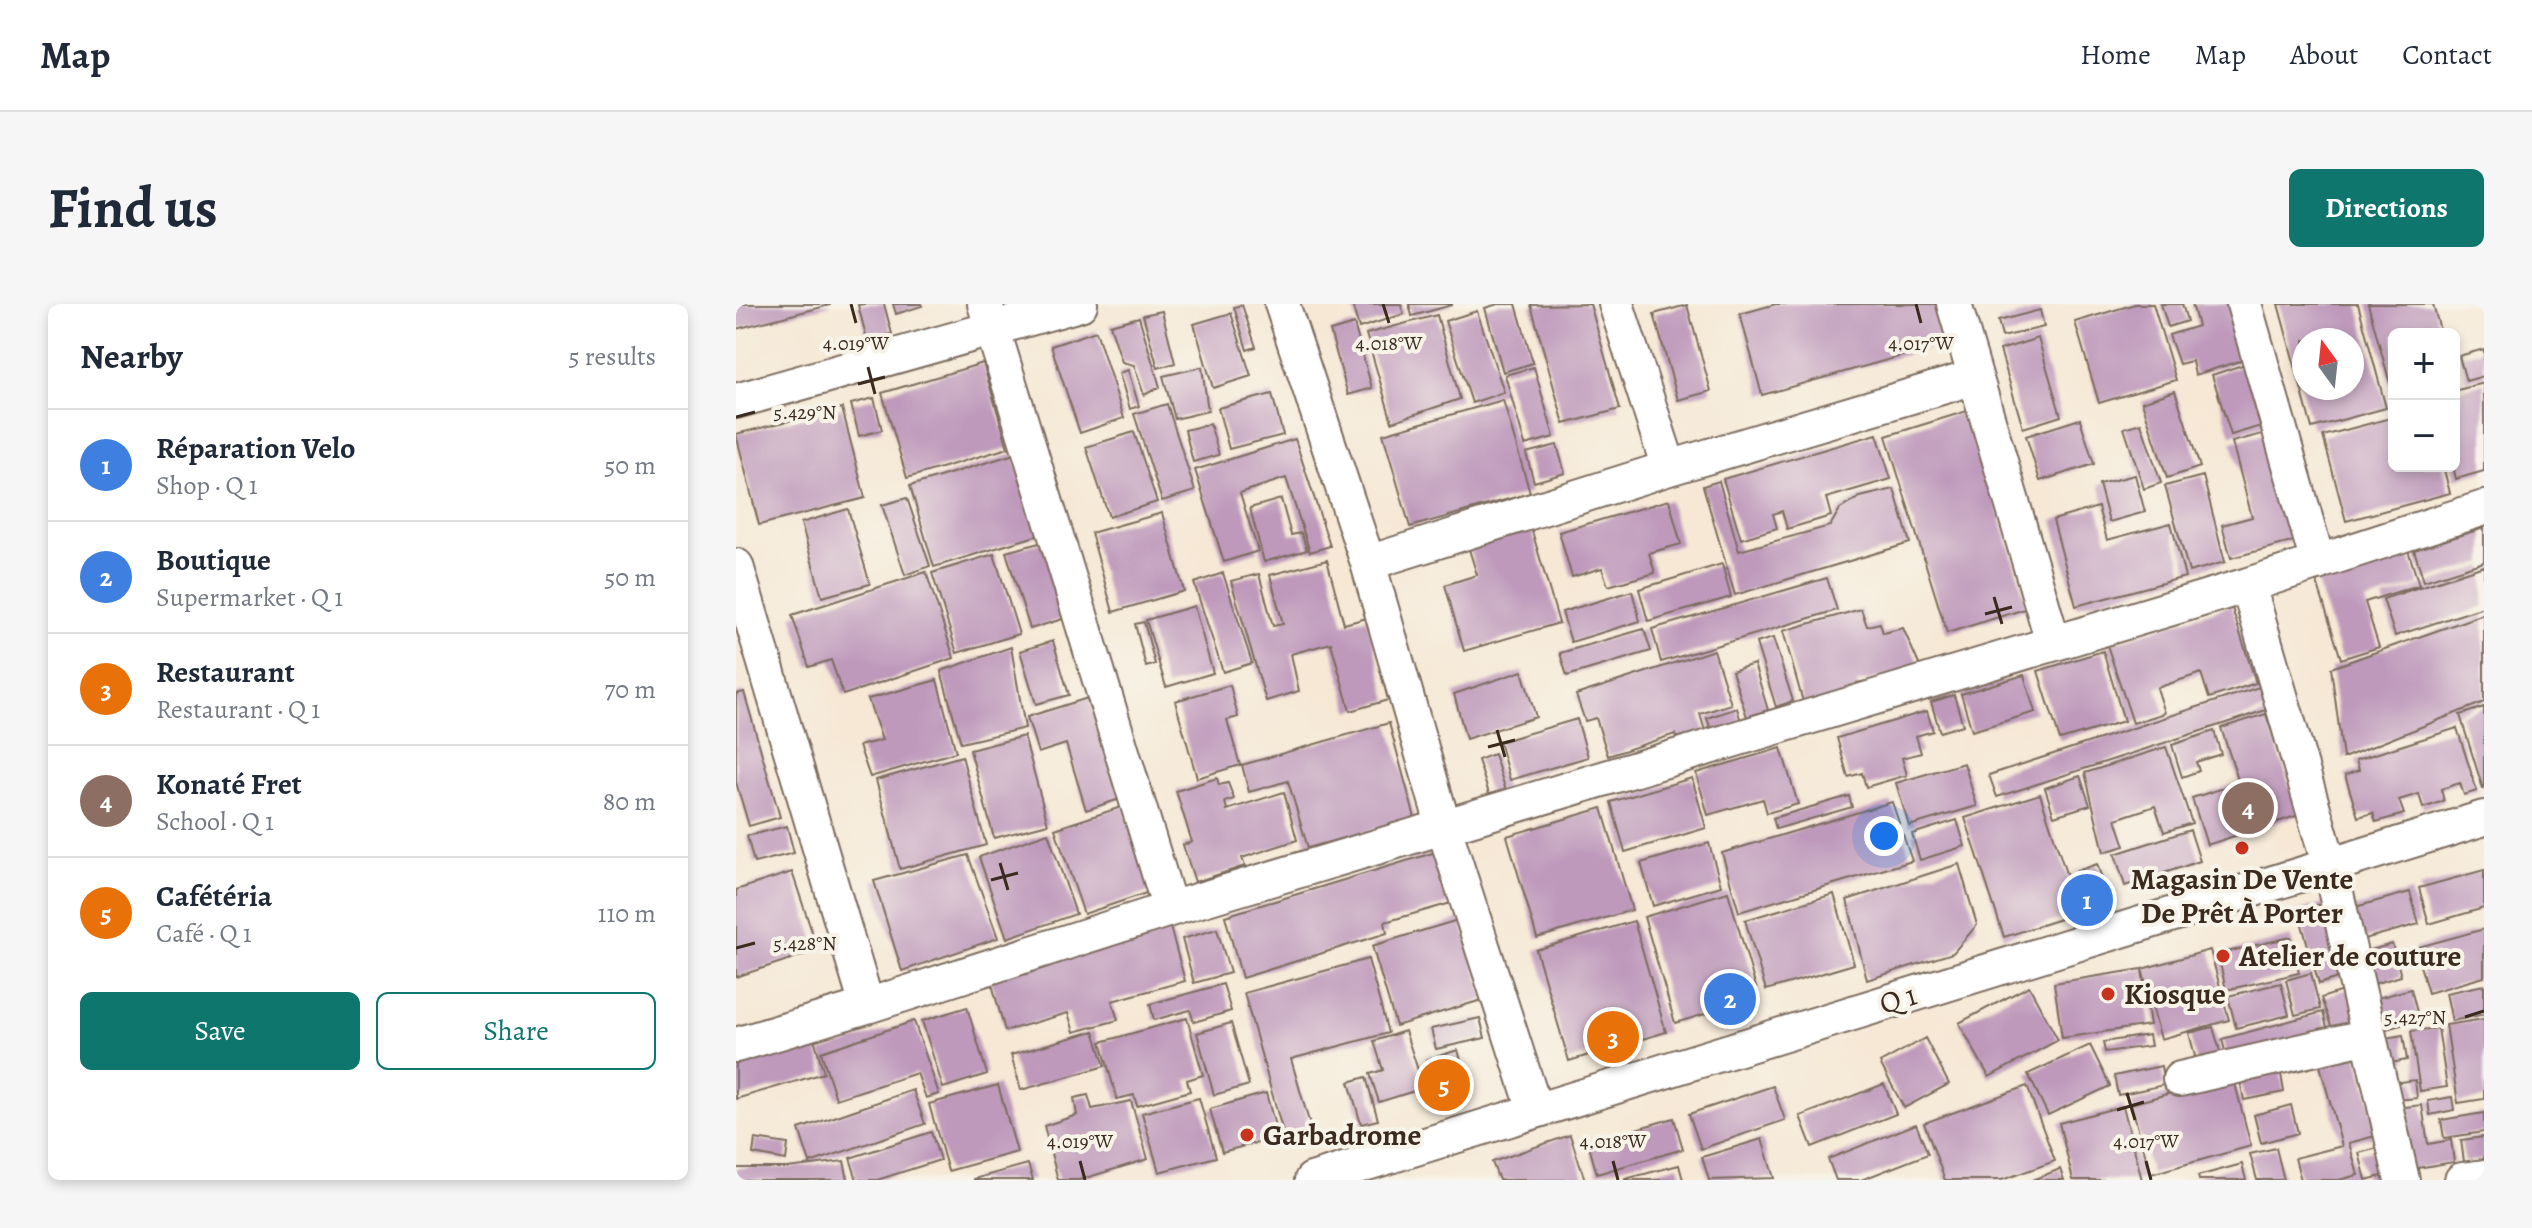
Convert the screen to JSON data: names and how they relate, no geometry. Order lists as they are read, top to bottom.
{
  "streets": {
    "street": ["Q 1"]
  },
  "places": [
    "Magasin De Vente De Prêt À Porter",
    "Atelier de couture",
    "Kiosque",
    "Garbadrome"
  ],
  "north": "top",
  "page": {
    "header": "Map",
    "nav": [
      "Home",
      "Map",
      "About",
      "Contact"
    ],
    "buttons": [
      "Directions",
      ["Save", "Share"]
    ],
    "title": "Find us",
    "heading": ["Nearby", "5 results"],
    "map_buttons": ["+", "−"],
    "list": [
      {
        "mark": "1",
        "name": "Réparation Velo",
        "note": "Shop · Q 1",
        "value": "50 m"
      },
      {
        "mark": "2",
        "name": "Boutique",
        "note": "Supermarket · Q 1",
        "value": "50 m"
      },
      {
        "mark": "3",
        "name": "Restaurant",
        "note": "Restaurant · Q 1",
        "value": "70 m"
      },
      {
        "mark": "4",
        "name": "Konaté Fret",
        "note": "School · Q 1",
        "value": "80 m"
      },
      {
        "mark": "5",
        "name": "Cafétéria",
        "note": "Café · Q 1",
        "value": "110 m"
      }
    ],
    "pins": [
      "4",
      "1",
      "2",
      "3",
      "5"
    ]
  },
  "coordinates": [
    "4.019°W",
    "4.018°W",
    "4.017°W",
    "5.429°N",
    "5.428°N",
    "5.427°N"
  ]
}
